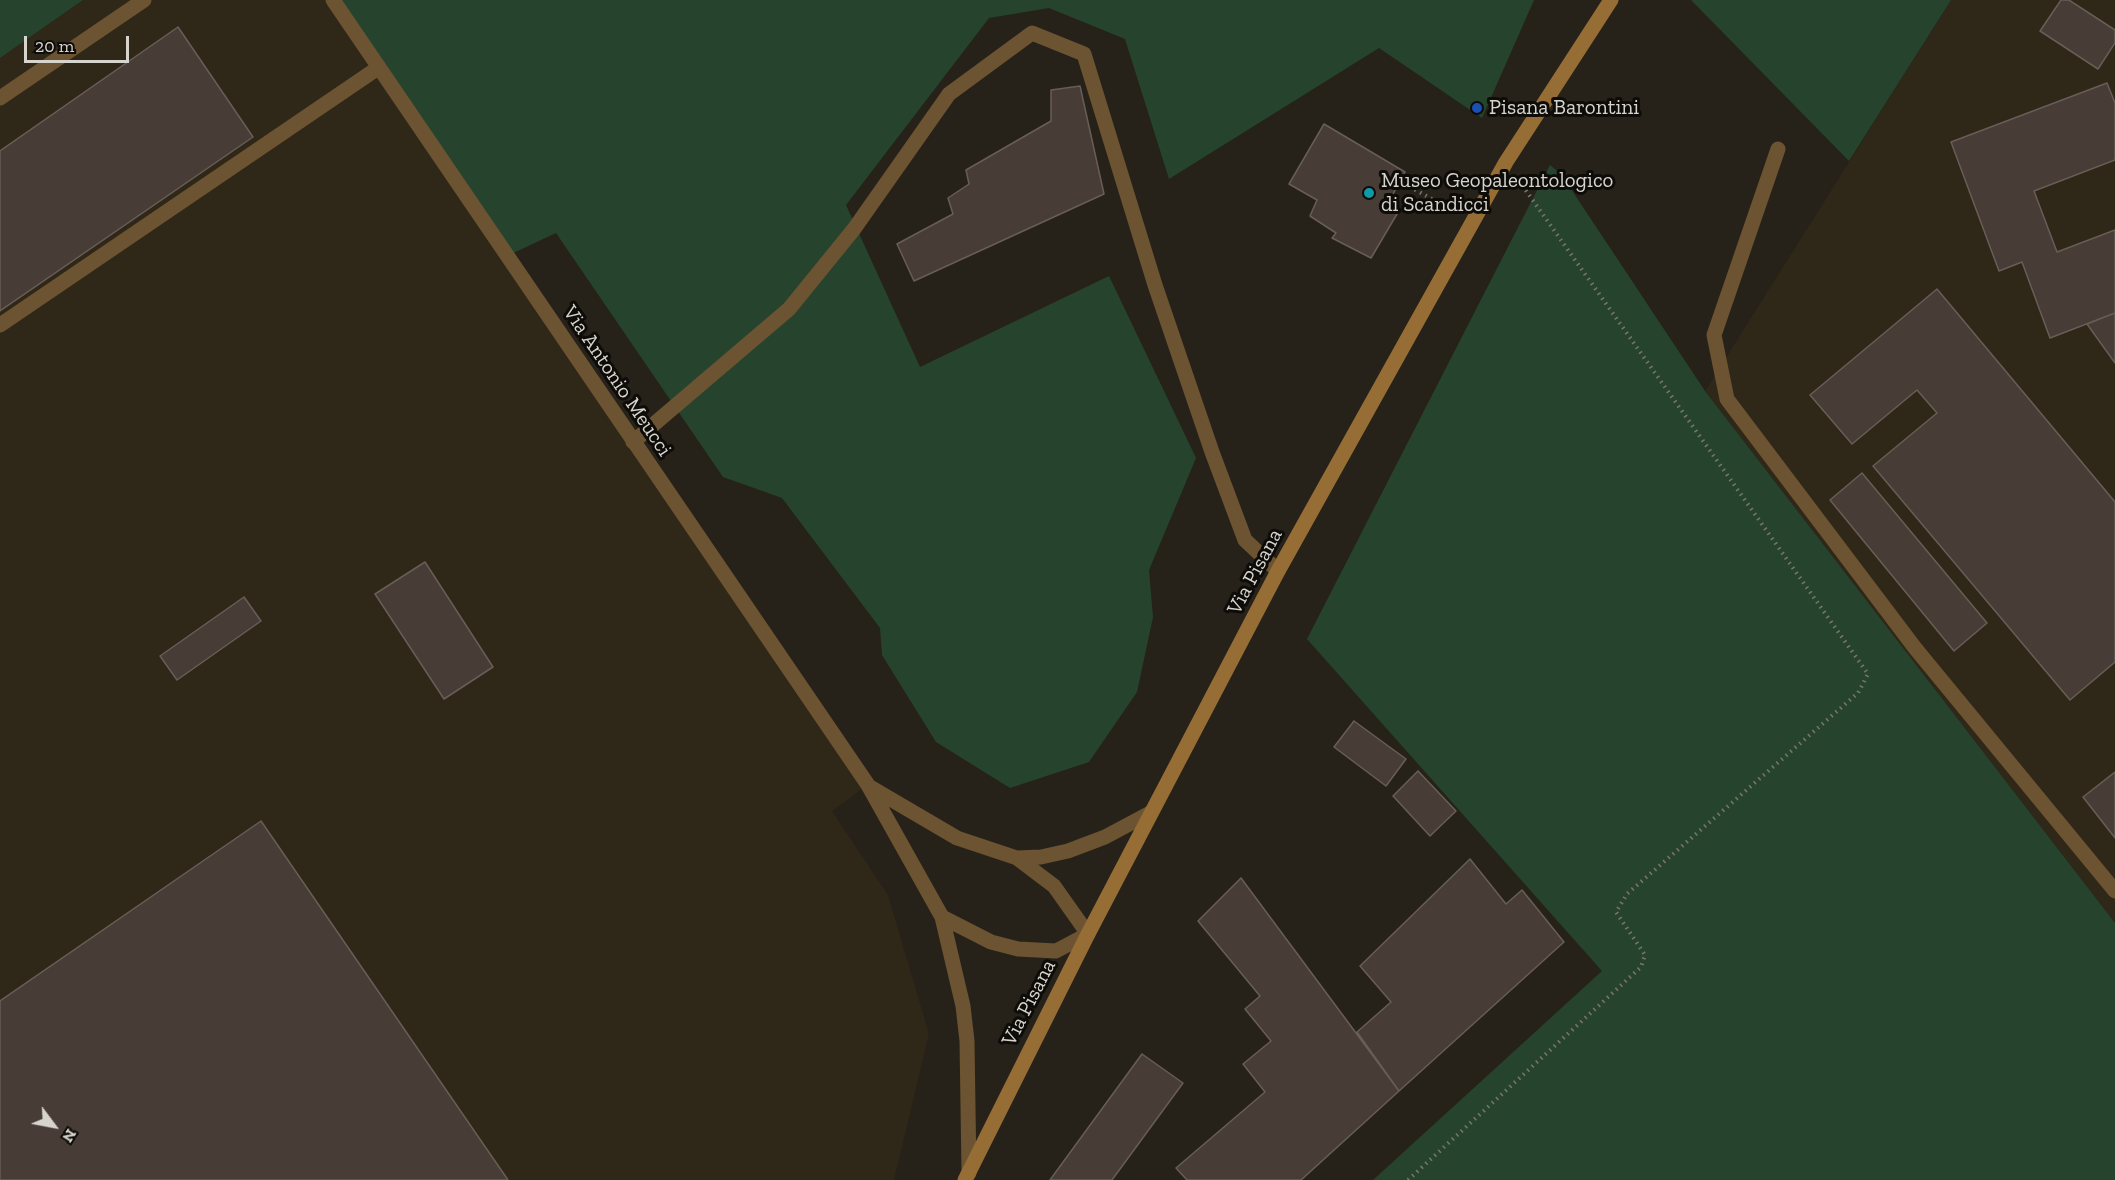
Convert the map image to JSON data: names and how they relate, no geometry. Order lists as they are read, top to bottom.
{
  "streets": {
    "main road": ["Via Pisana"],
    "street": ["Via Antonio Meucci"]
  },
  "crossings": [
    ["Via Antonio Meucci", "Via Pisana"]
  ],
  "places": ["Pisana Barontini", "Museo Geopaleontologico di Scandicci"],
  "scale_bar": "20 m",
  "north": "bottom right"
}
